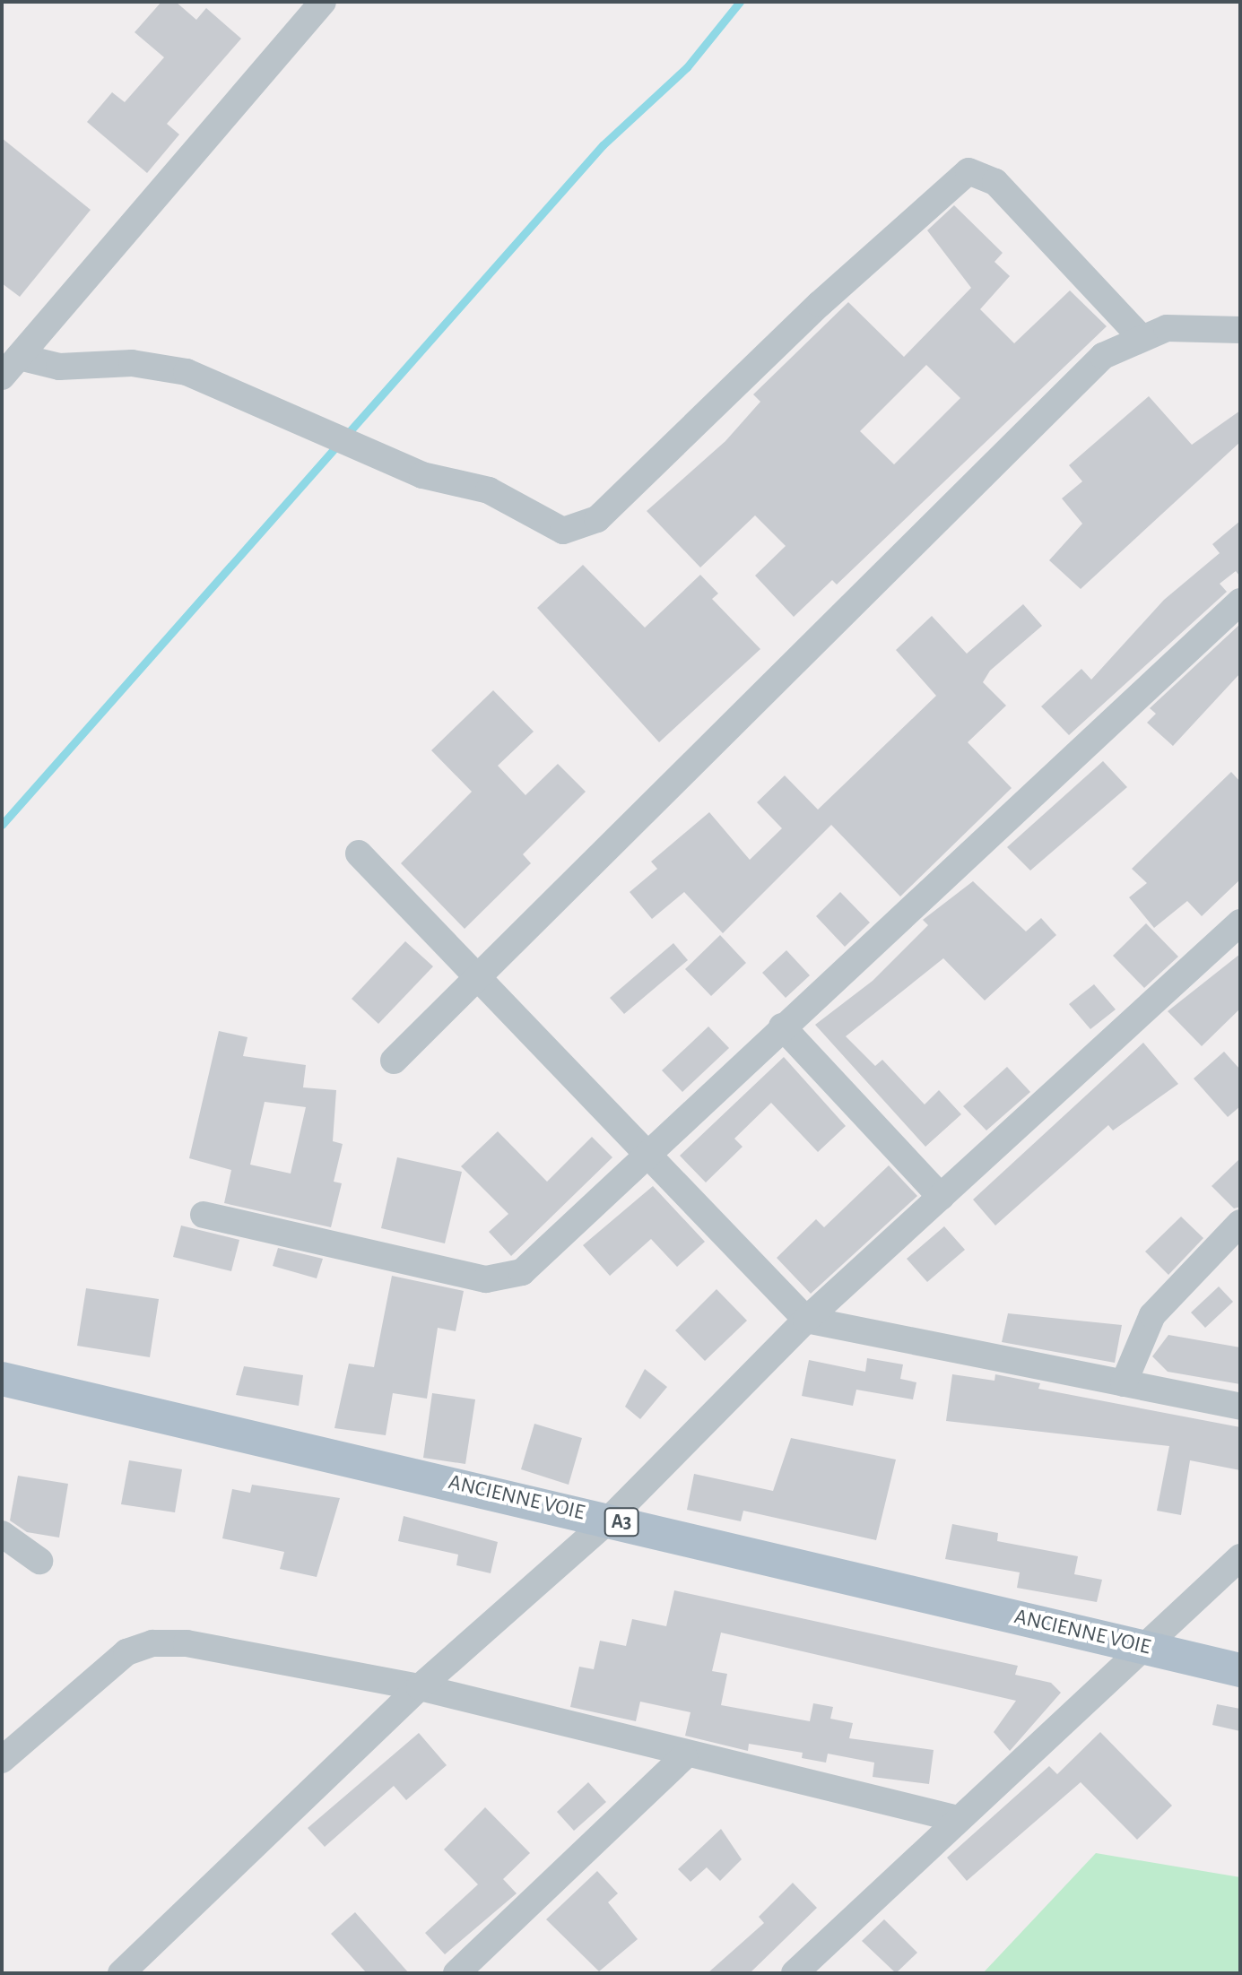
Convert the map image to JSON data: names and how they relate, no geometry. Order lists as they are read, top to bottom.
{
  "streets": {
    "main road": ["ANCIENNE VOIE", "A3"]
  }
}
